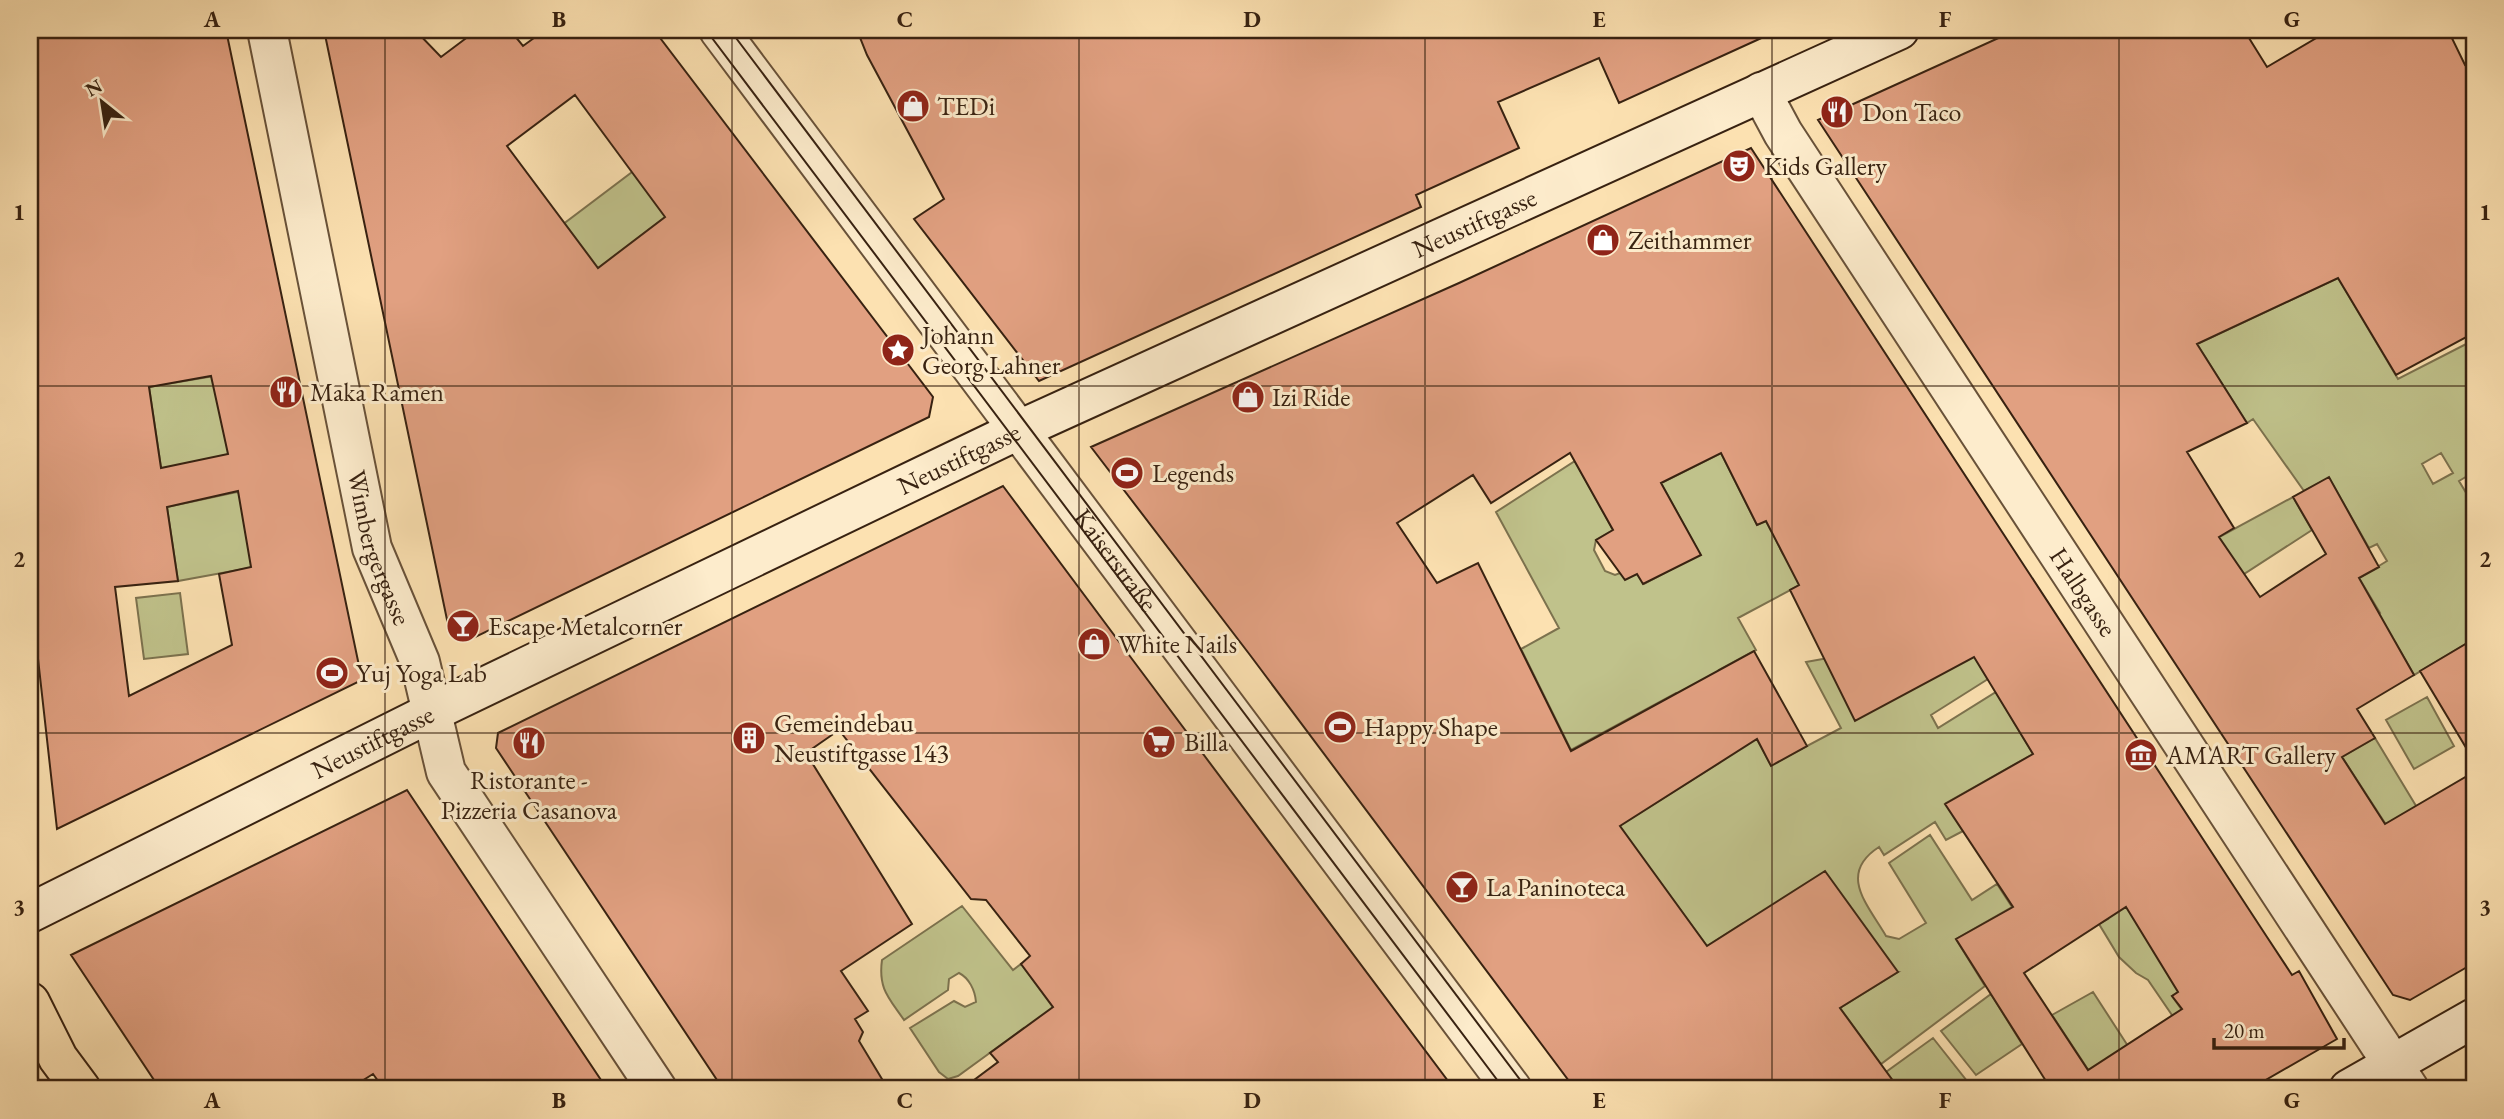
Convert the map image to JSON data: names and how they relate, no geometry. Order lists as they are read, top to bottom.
{
  "streets": {
    "street": [
      "Neustiftgasse",
      "Wimbergergasse",
      "Kaiserstraße",
      "Halbgasse"
    ]
  },
  "crossings": [
    ["Neustiftgasse", "Wimbergergasse"],
    ["Neustiftgasse", "Kaiserstraße"],
    ["Neustiftgasse", "Halbgasse"]
  ],
  "places": {
    "shop": [
      "TEDi",
      "Zeithammer",
      "Izi Ride",
      "White Nails"
    ],
    "restaurant": ["Don Taco", "Maka Ramen", "Ristorante - Pizzeria Casanova"],
    "theatre": ["Kids Gallery"],
    "place": ["Johann Georg Lahner"],
    "sports": ["Legends", "Yuj Yoga Lab", "Happy Shape"],
    "bar": ["Escape Metalcorner", "La Paninoteca"],
    "building": ["Gemeindebau Neustiftgasse 143"],
    "supermarket": ["Billa"],
    "museum": ["AMART Gallery"]
  },
  "scale_bar": "20 m",
  "north": "top left",
  "grid": {
    "columns": [
      "A",
      "B",
      "C",
      "D",
      "E",
      "F",
      "G"
    ],
    "rows": ["1", "2", "3"]
  }
}
